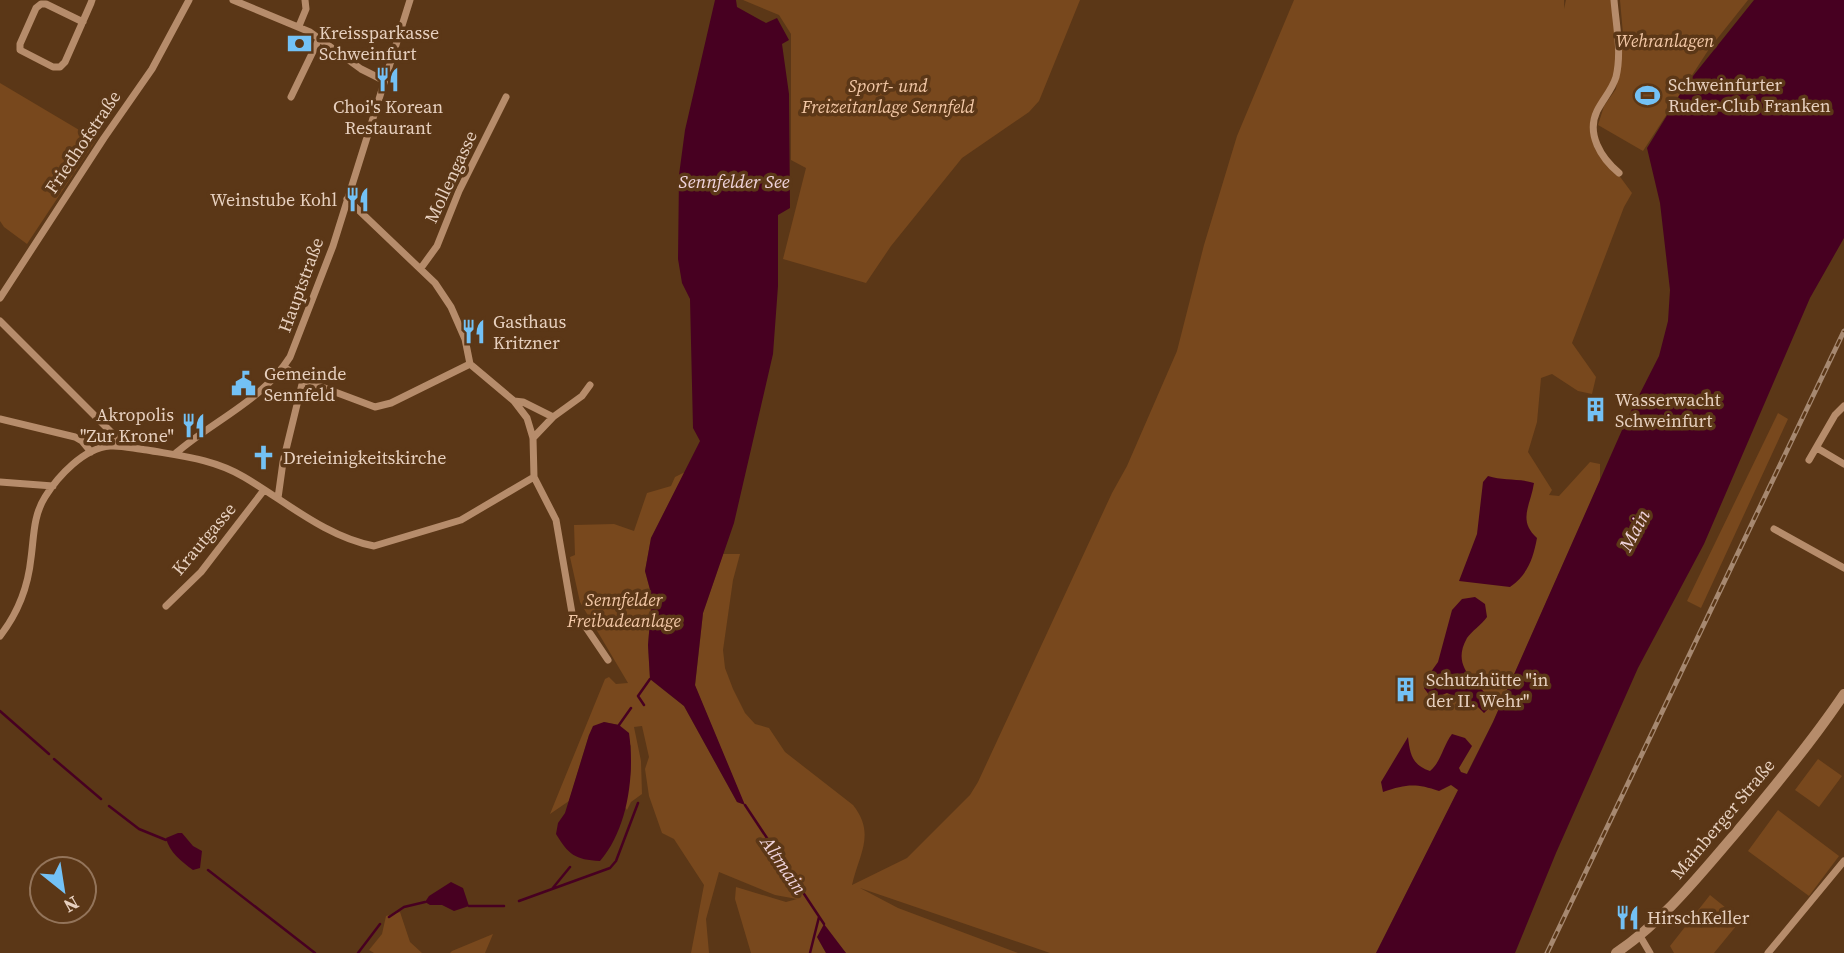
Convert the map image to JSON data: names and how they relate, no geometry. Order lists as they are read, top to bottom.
{
  "streets": {
    "main road": ["Mainberger Straße"],
    "street": [
      "Friedhofstraße",
      "Mollengasse",
      "Hauptstraße",
      "Krautgasse"
    ]
  },
  "water": ["Sennfelder See", "Main", "Altmain"],
  "parks": ["Wehranlagen", "Sport- und Freizeitanlage Sennfeld", "Sennfelder Freibadeanlage"],
  "places": {
    "bank": ["Kreissparkasse Schweinfurt"],
    "restaurant": [
      "Choi's Korean Restaurant",
      "Weinstube Kohl",
      "Gasthaus Kritzner",
      "Akropolis \"Zur Krone\"",
      "HirschKeller"
    ],
    "sports": ["Schweinfurter Ruder-Club Franken"],
    "public building": ["Gemeinde Sennfeld"],
    "building": ["Wasserwacht Schweinfurt", "Schutzhütte \"in der II. Wehr\""],
    "church": ["Dreieinigkeitskirche"]
  },
  "north": "bottom right"
}
